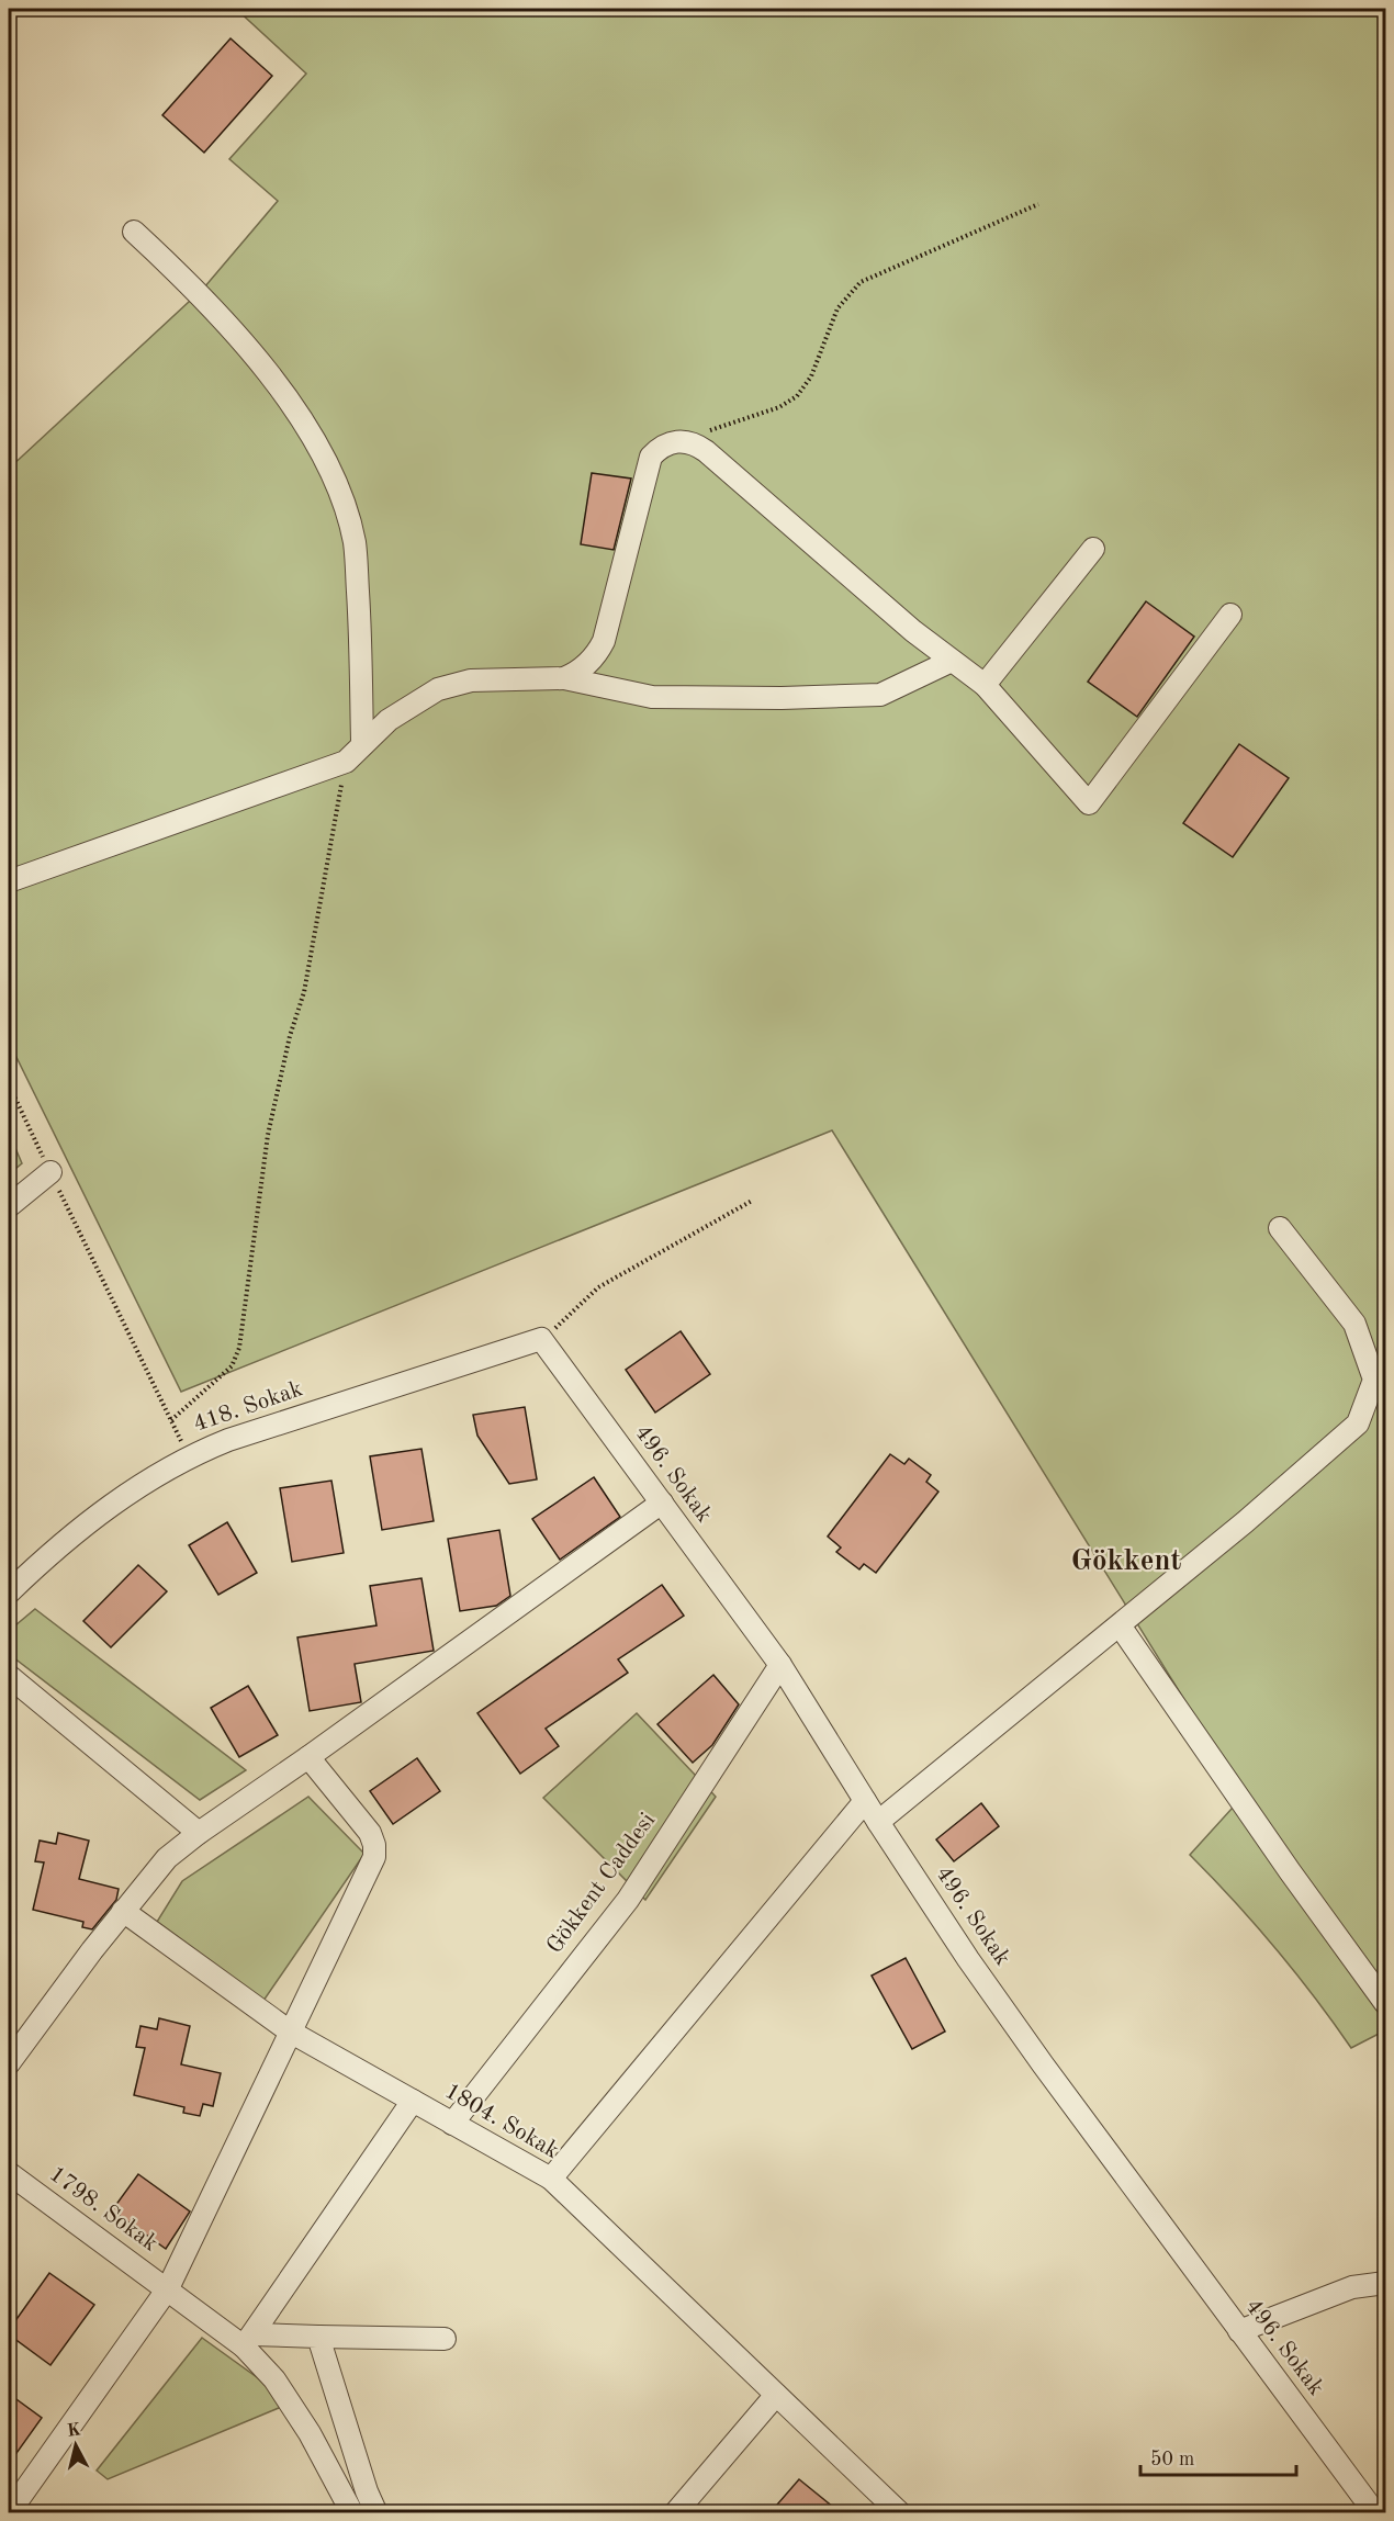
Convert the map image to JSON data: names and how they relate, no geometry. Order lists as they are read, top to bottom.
{
  "streets": {
    "street": [
      "418. Sokak",
      "496. Sokak",
      "Gökkent Caddesi",
      "1804. Sokak",
      "1798. Sokak"
    ]
  },
  "crossings": [
    ["418. Sokak", "496. Sokak"],
    ["496. Sokak", "Gökkent Caddesi"],
    ["Gökkent Caddesi", "1804. Sokak"]
  ],
  "districts": ["Gökkent"],
  "scale_bar": "50 m",
  "north": "top"
}
